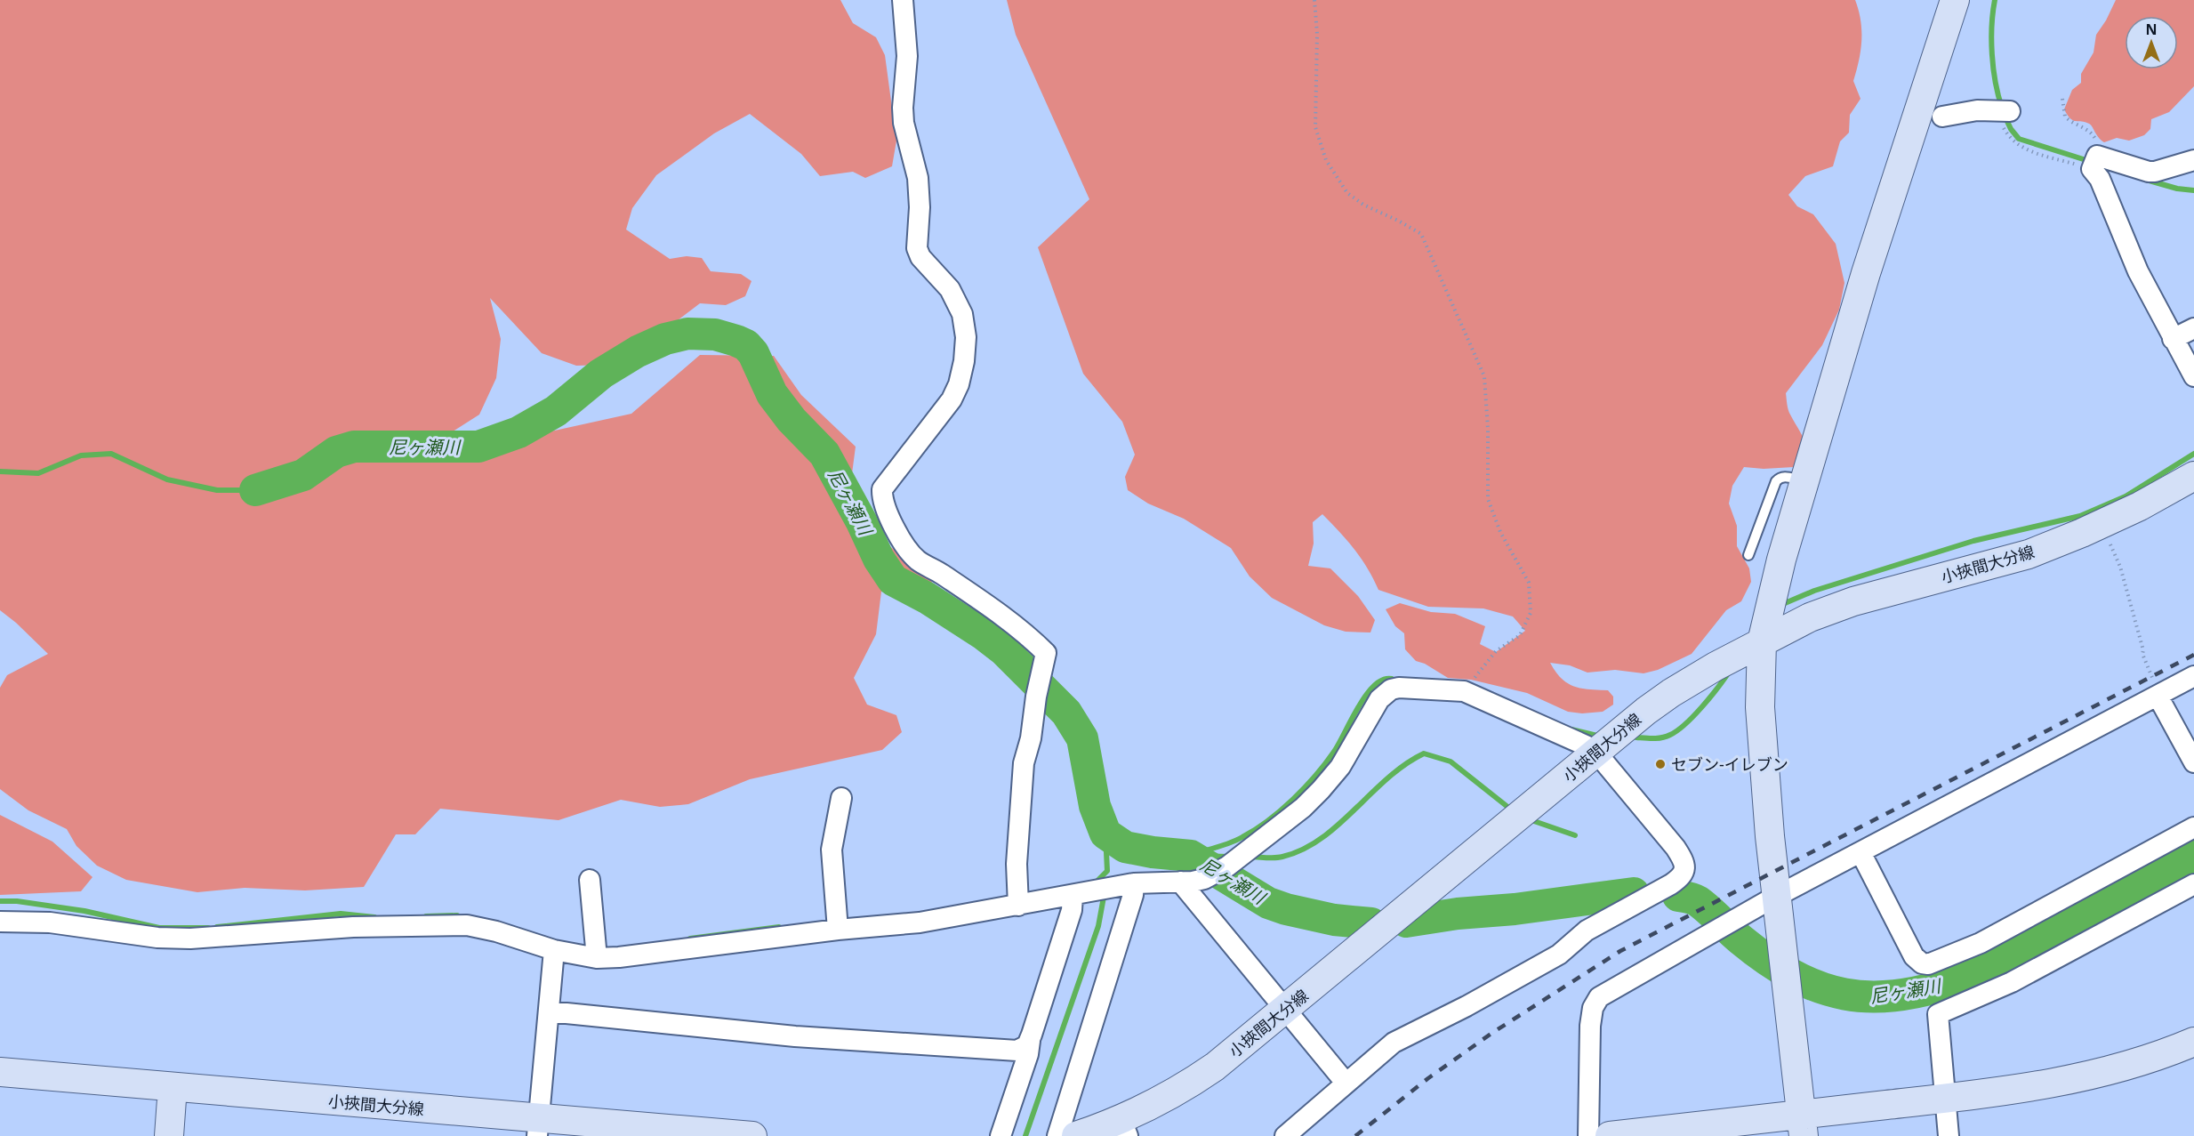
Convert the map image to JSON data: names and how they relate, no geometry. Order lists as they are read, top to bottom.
{
  "streets": {
    "main road": ["小挾間大分線"]
  },
  "water": ["尼ヶ瀬川"],
  "places": ["セブン-イレブン"],
  "north": "top"
}
